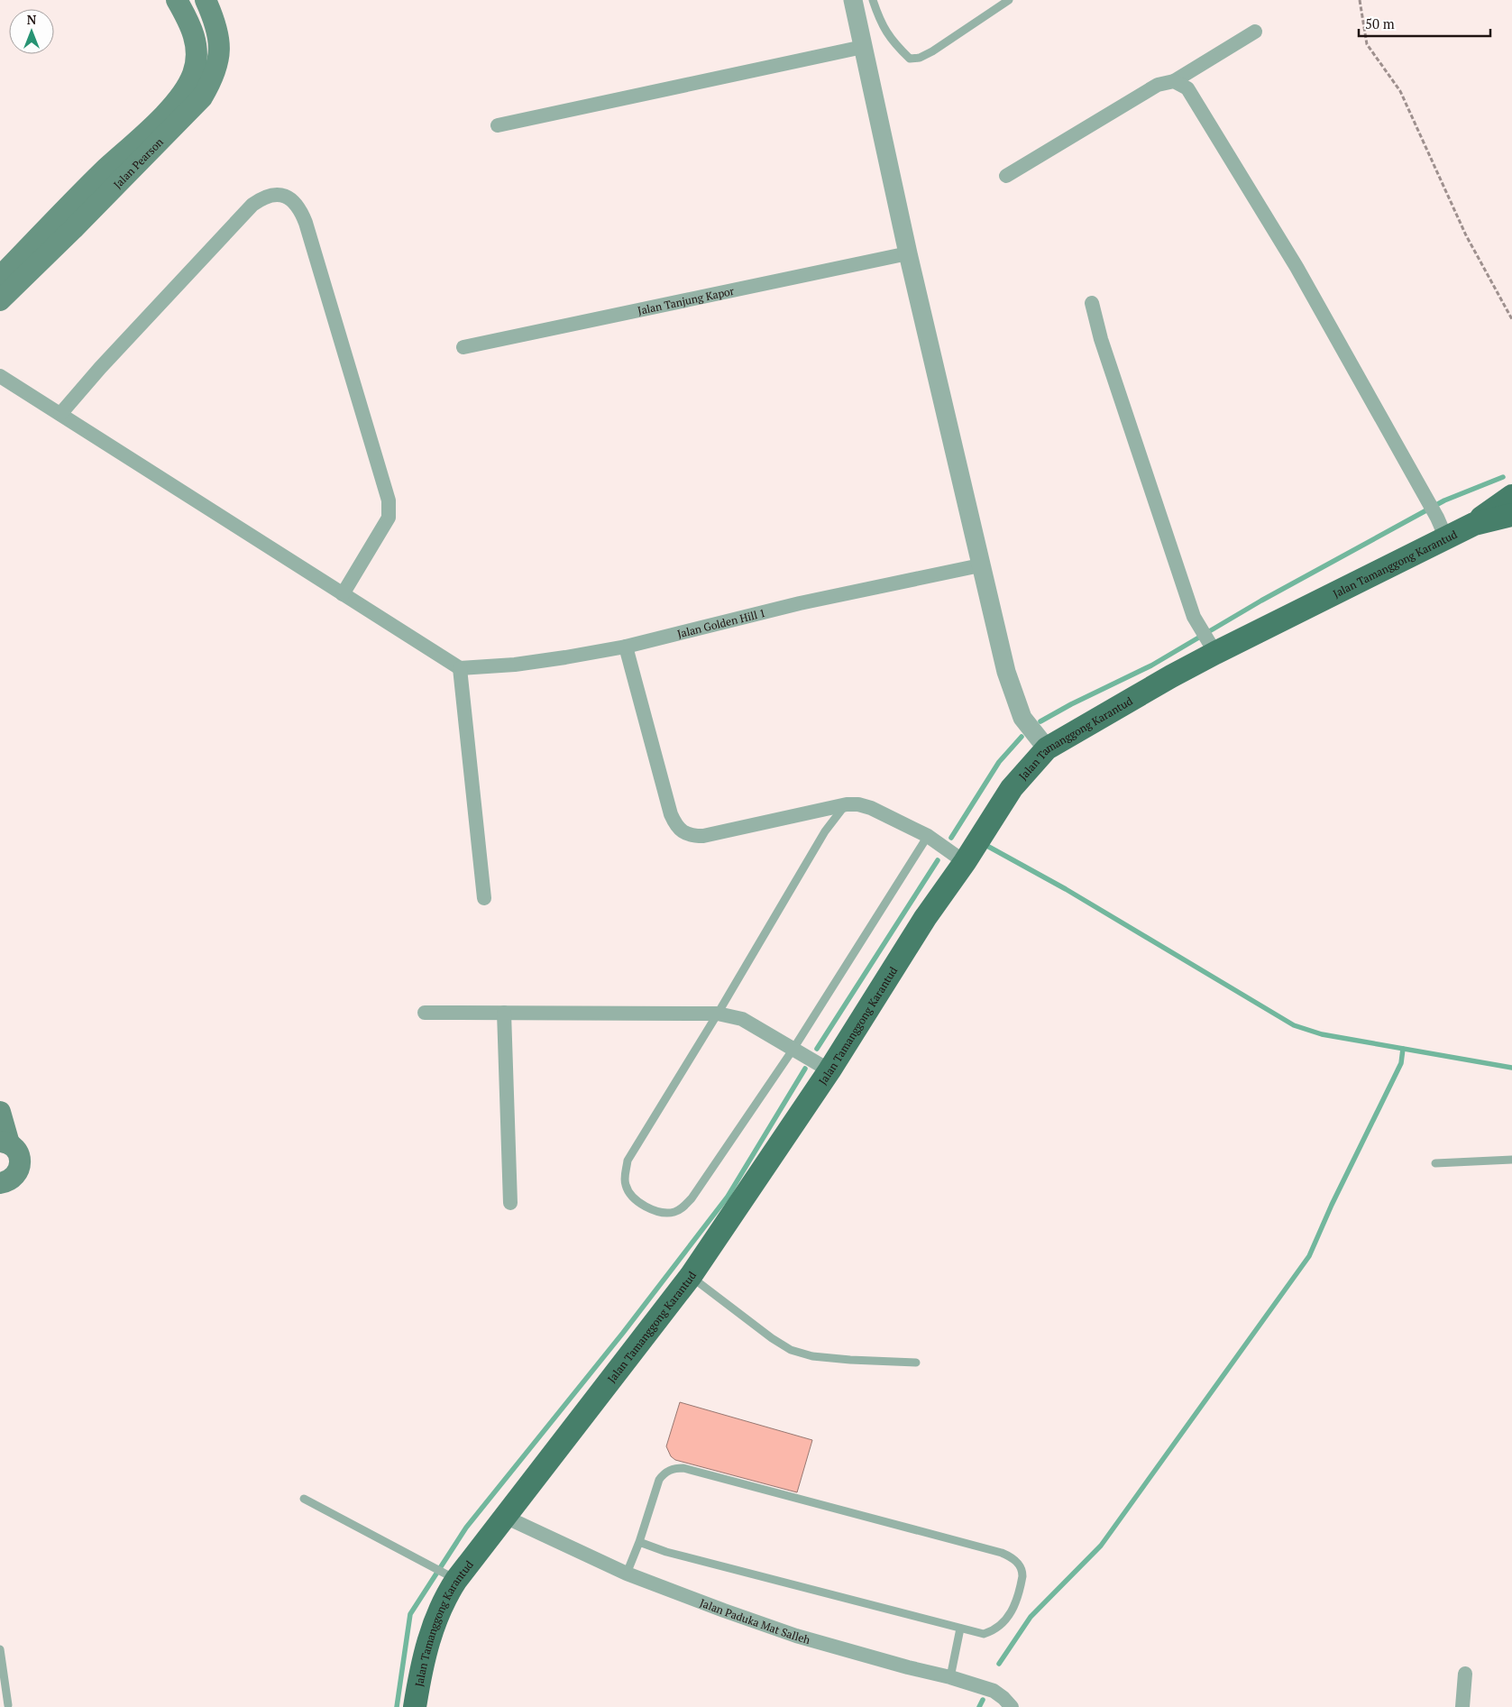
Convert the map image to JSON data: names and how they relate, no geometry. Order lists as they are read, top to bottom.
{
  "streets": {
    "main road": ["Jalan Pearson", "Jalan Tamanggong Karantud"],
    "street": ["Jalan Tanjung Kapor", "Jalan Golden Hill 1", "Jalan Paduka Mat Salleh"]
  },
  "crossings": [
    ["Jalan Tamanggong Karantud", "Jalan Paduka Mat Salleh"]
  ],
  "scale_bar": "50 m",
  "north": "top"
}
